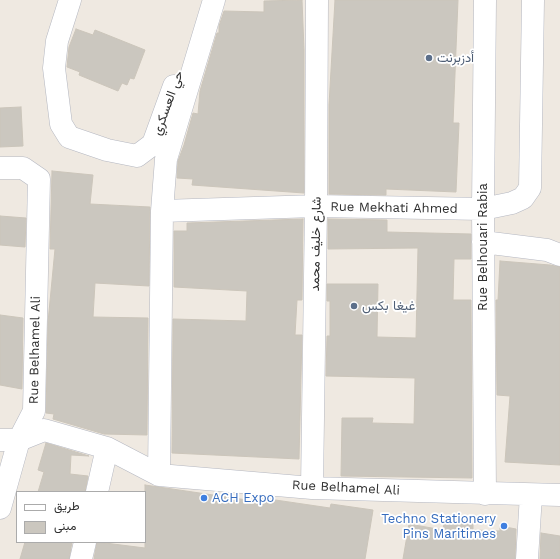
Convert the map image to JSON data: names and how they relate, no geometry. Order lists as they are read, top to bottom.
{
  "streets": {
    "street": [
      "حي العسكري",
      "Rue Mekhati Ahmed",
      "شارع خليف محمد",
      "Rue Belhouari Rabia",
      "Rue Belhamel Ali"
    ]
  },
  "crossings": [
    ["Rue Mekhati Ahmed", "شارع خليف محمد"],
    ["Rue Mekhati Ahmed", "Rue Belhouari Rabia"],
    ["شارع خليف محمد", "Rue Belhamel Ali"],
    ["Rue Belhouari Rabia", "Rue Belhamel Ali"]
  ],
  "places": [
    "أدزبرنت",
    "غيغا بكس",
    "ACH Expo",
    "Techno Stationery Pins Maritimes"
  ],
  "legend": ["طريق", "مبنى"]
}
